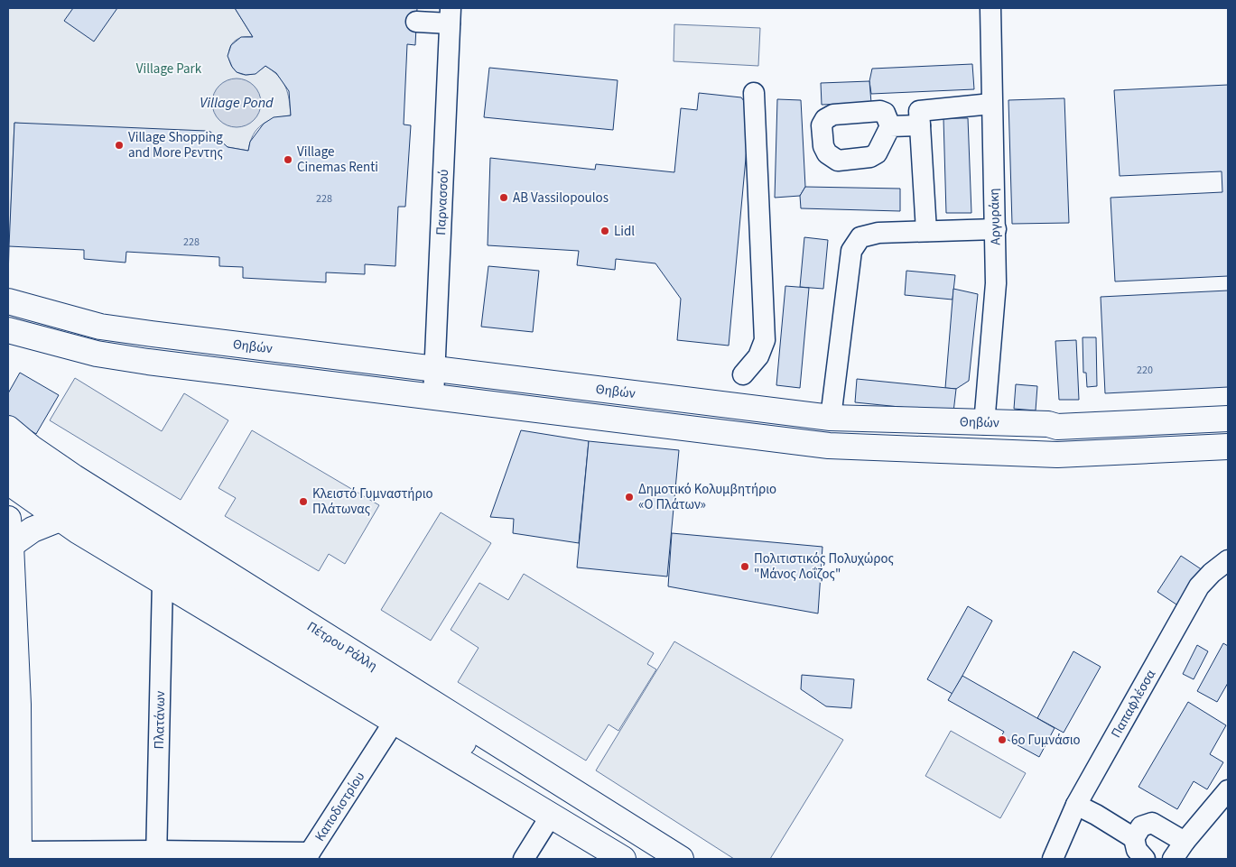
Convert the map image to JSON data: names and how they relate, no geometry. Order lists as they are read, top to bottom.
{
  "streets": {
    "main road": ["Θηβών", "Πέτρου Ράλλη"],
    "street": [
      "Παρνασσού",
      "Αργυράκη",
      "Παπαφλέσσα",
      "Πλατάνων",
      "Καποδιστρίου"
    ]
  },
  "crossings": [
    ["Παρνασσού", "Θηβών"],
    ["Αργυράκη", "Θηβών"],
    ["Πλατάνων", "Καποδιστρίου"]
  ],
  "water": ["Village Pond"],
  "parks": ["Village Park"],
  "places": [
    "Village Shopping and More Ρεντης",
    "Village Cinemas Renti",
    "AB Vassilopoulos",
    "Lidl",
    "Δημοτικό Κολυμβητήριο «Ο Πλάτων»",
    "Κλειστό Γυμναστήριο Πλάτωνας",
    "Πολιτιστικός Πολυχώρος \"Μάνος Λοΐζος\"",
    "6ο Γυμνάσιο"
  ],
  "house_numbers": ["228", "228", "220"]
}
